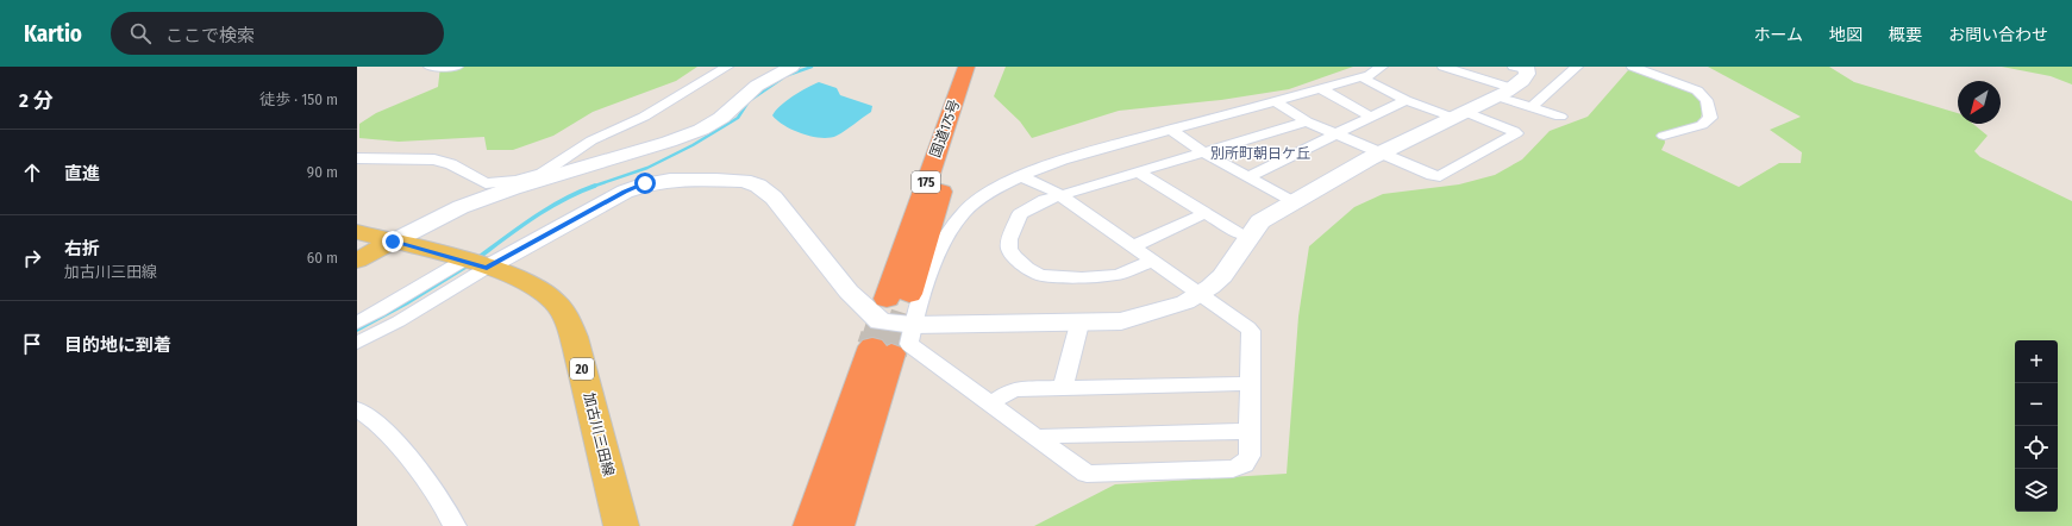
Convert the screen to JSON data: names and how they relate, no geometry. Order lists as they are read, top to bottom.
{
  "streets": {
    "highway": ["国道175号", "175"],
    "main road": ["20", "加古川三田線"]
  },
  "districts": ["別所町朝日ケ丘"],
  "north": "bottom left",
  "page": {
    "header": "Kartio",
    "search": "ここで検索",
    "nav": [
      "ホーム",
      "地図",
      "概要",
      "お問い合わせ"
    ],
    "heading": ["2 分", "徒歩 · 150 m"],
    "list": [
      ["直進", "90 m"],
      ["右折", "加古川三田線", "60 m"],
      "目的地に到着"
    ],
    "map_buttons": ["+", "−"]
  }
}
